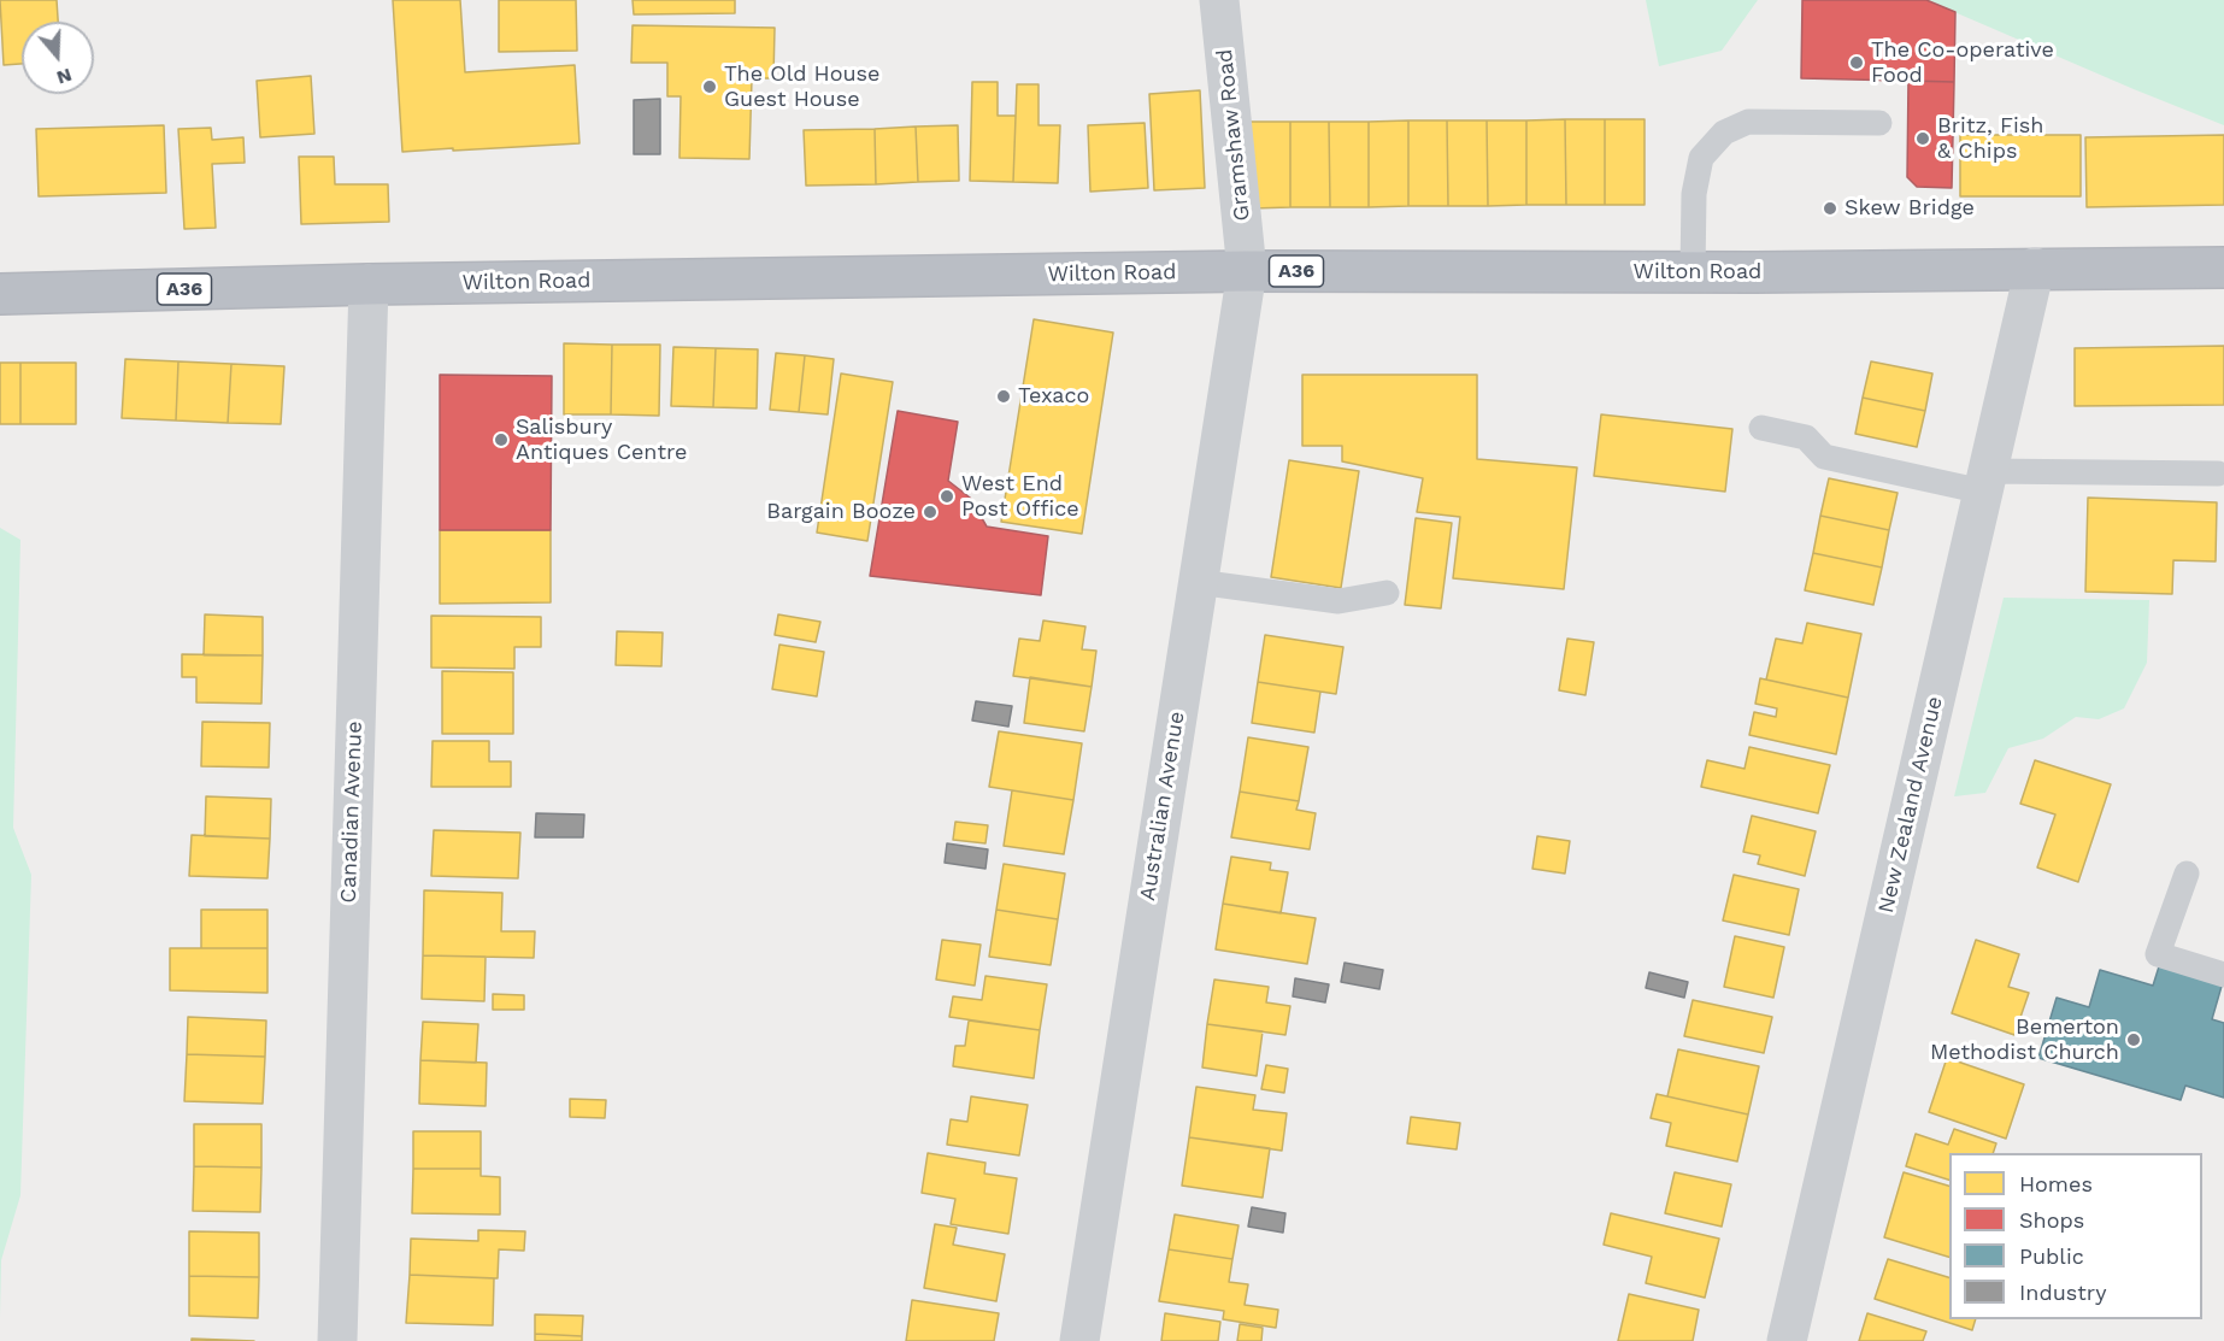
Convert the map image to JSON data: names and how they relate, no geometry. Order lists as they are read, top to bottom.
{
  "streets": {
    "highway": ["A36", "Wilton Road"],
    "street": [
      "Gramshaw Road",
      "New Zealand Avenue",
      "Australian Avenue",
      "Canadian Avenue"
    ]
  },
  "crossings": [
    ["Gramshaw Road", "Wilton Road"],
    ["Gramshaw Road", "Australian Avenue"],
    ["Wilton Road", "New Zealand Avenue"],
    ["Wilton Road", "Australian Avenue"],
    ["Wilton Road", "Canadian Avenue"]
  ],
  "places": [
    "The Co-operative Food",
    "The Old House Guest House",
    "Britz, Fish & Chips",
    "Skew Bridge",
    "Texaco",
    "Salisbury Antiques Centre",
    "West End Post Office",
    "Bargain Booze",
    "Bemerton Methodist Church"
  ],
  "legend": [
    "Homes",
    "Shops",
    "Public",
    "Industry"
  ],
  "north": "bottom"
}
